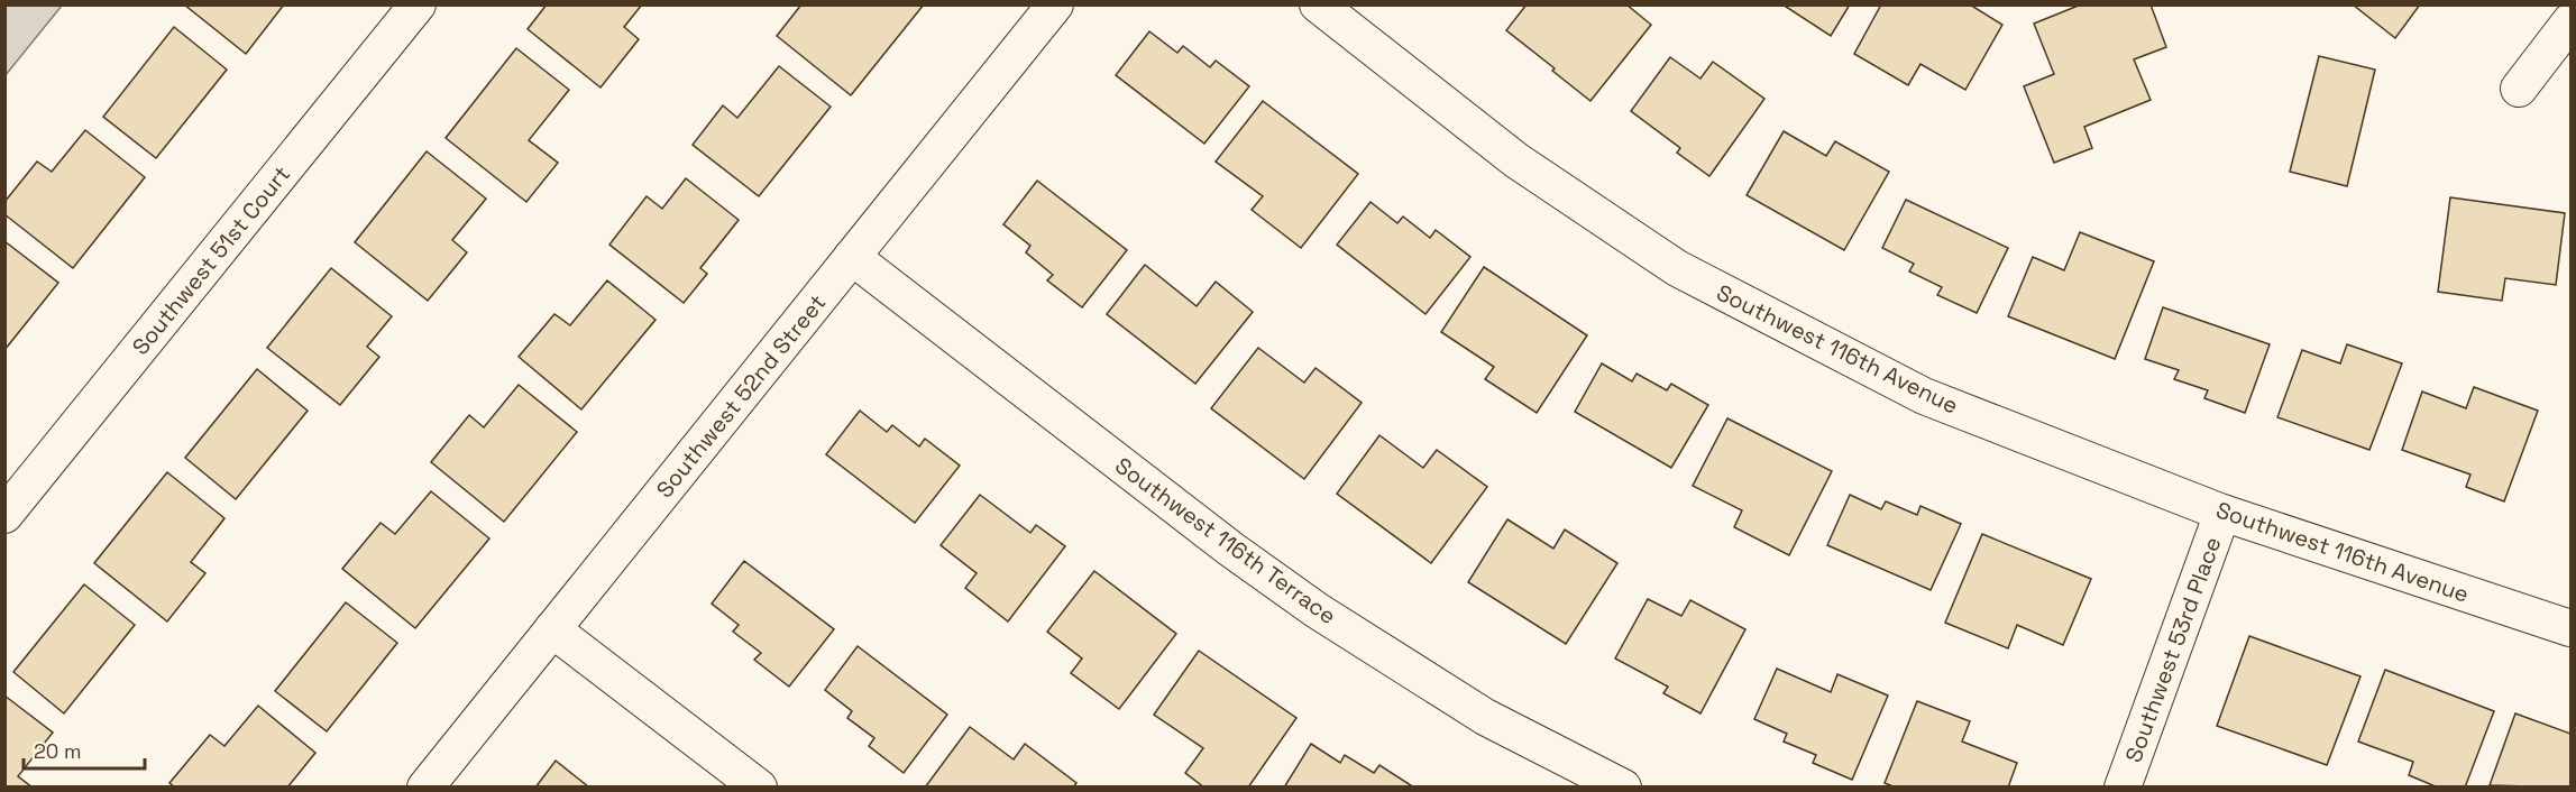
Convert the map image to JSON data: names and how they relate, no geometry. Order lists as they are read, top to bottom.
{
  "streets": {
    "street": [
      "Southwest 51st Court",
      "Southwest 116th Avenue",
      "Southwest 52nd Street",
      "Southwest 116th Terrace",
      "Southwest 53rd Place"
    ]
  },
  "crossings": [
    ["Southwest 116th Avenue", "Southwest 53rd Place"],
    ["Southwest 52nd Street", "Southwest 116th Terrace"]
  ],
  "scale_bar": "20 m"
}
